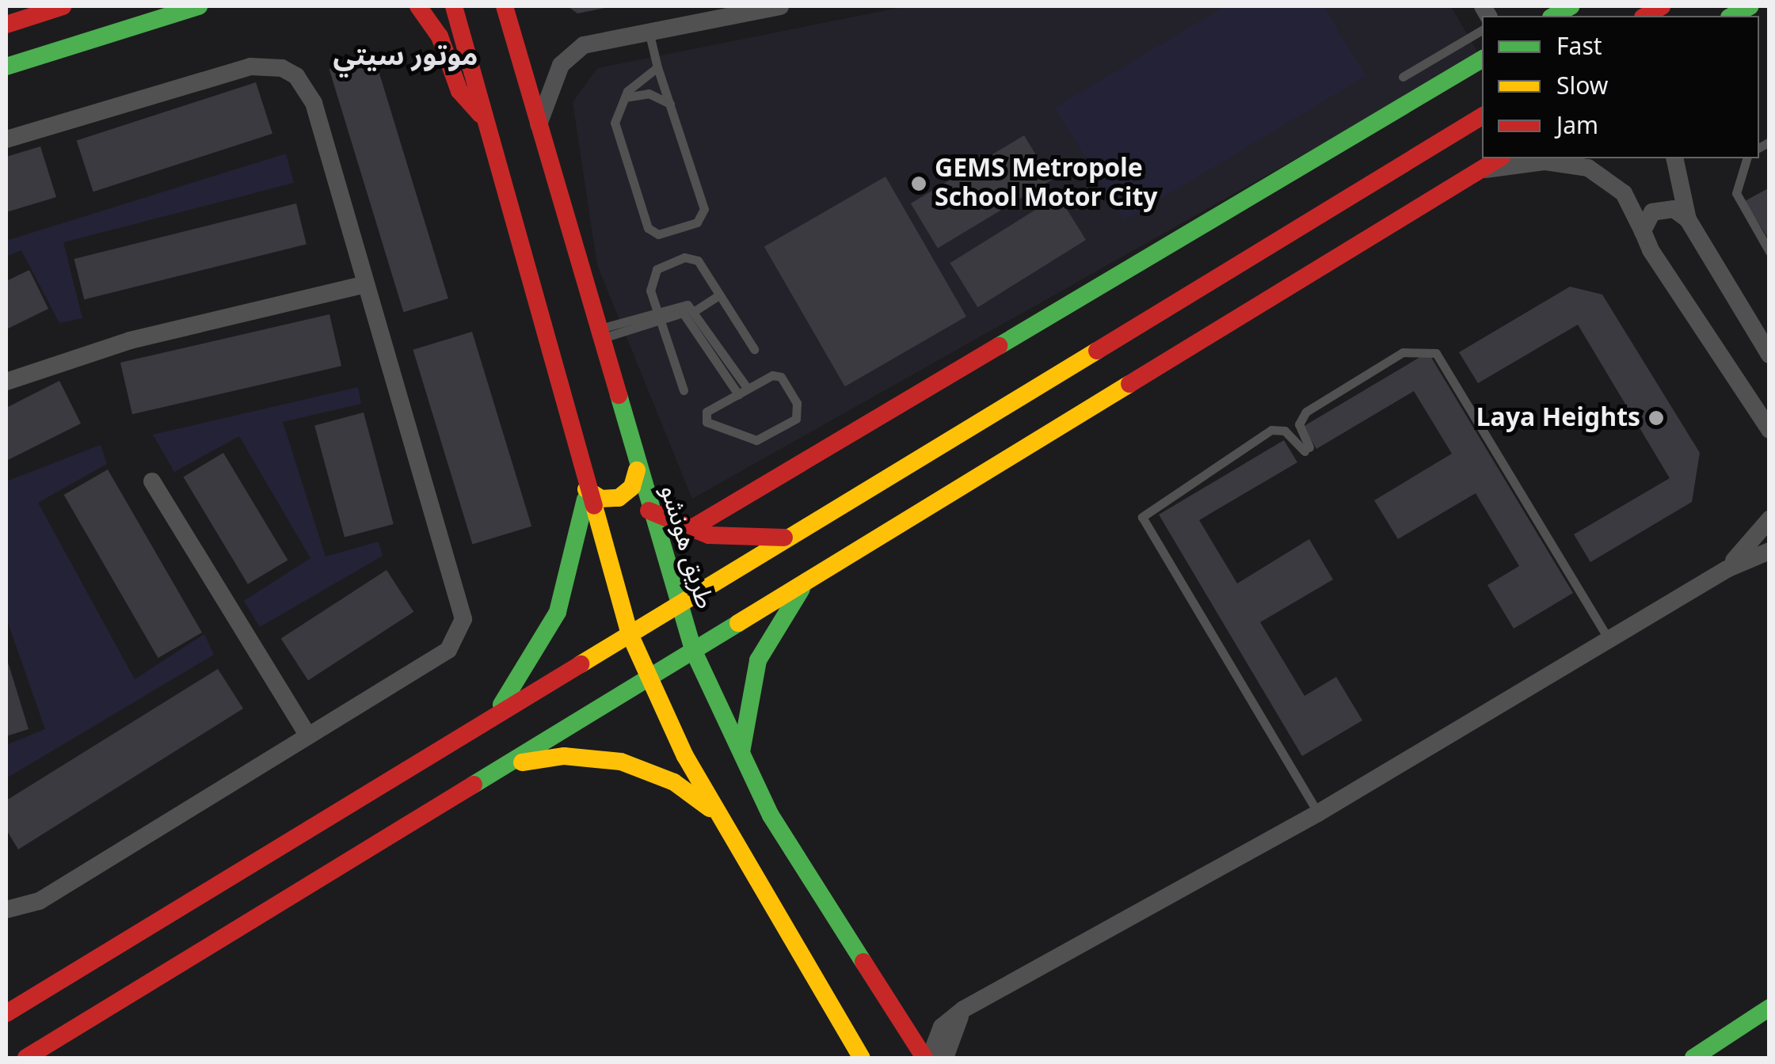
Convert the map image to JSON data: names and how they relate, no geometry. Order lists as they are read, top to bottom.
{
  "streets": {
    "main road": ["طريق هونشو"]
  },
  "districts": ["موتور سيتي"],
  "places": ["GEMS Metropole School Motor City", "Laya Heights"],
  "legend": ["Fast", "Slow", "Jam"]
}
